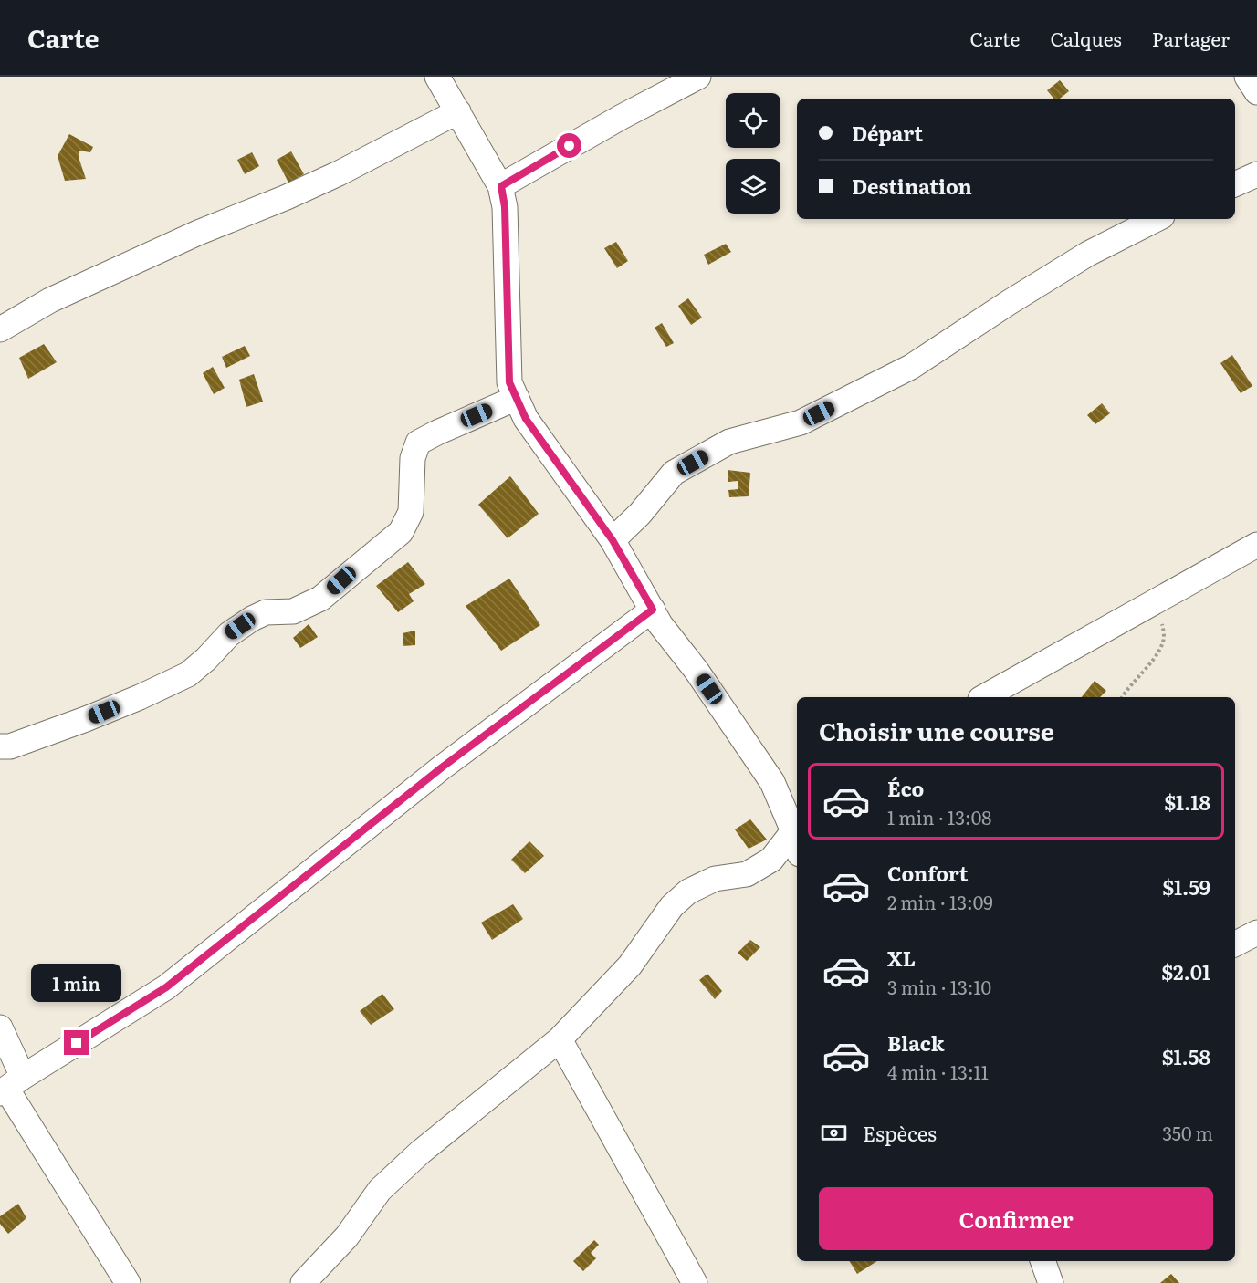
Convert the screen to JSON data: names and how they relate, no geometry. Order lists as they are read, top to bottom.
{
  "page": {
    "header": "Carte",
    "nav": ["Carte", "Calques", "Partager"],
    "banner": ["Départ", "Destination"],
    "heading": "Choisir une course",
    "list": [
      {
        "name": "Éco",
        "note": "1 min · 13:08",
        "value": "$1.18"
      },
      {
        "name": "Confort",
        "note": "2 min · 13:09",
        "value": "$1.59"
      },
      {
        "name": "XL",
        "note": "3 min · 13:10",
        "value": "$2.01"
      },
      {
        "name": "Black",
        "note": "4 min · 13:11",
        "value": "$1.58"
      }
    ],
    "bubble": "1 min",
    "pay": ["Espèces", "350 m"],
    "buttons": "Confirmer"
  }
}
